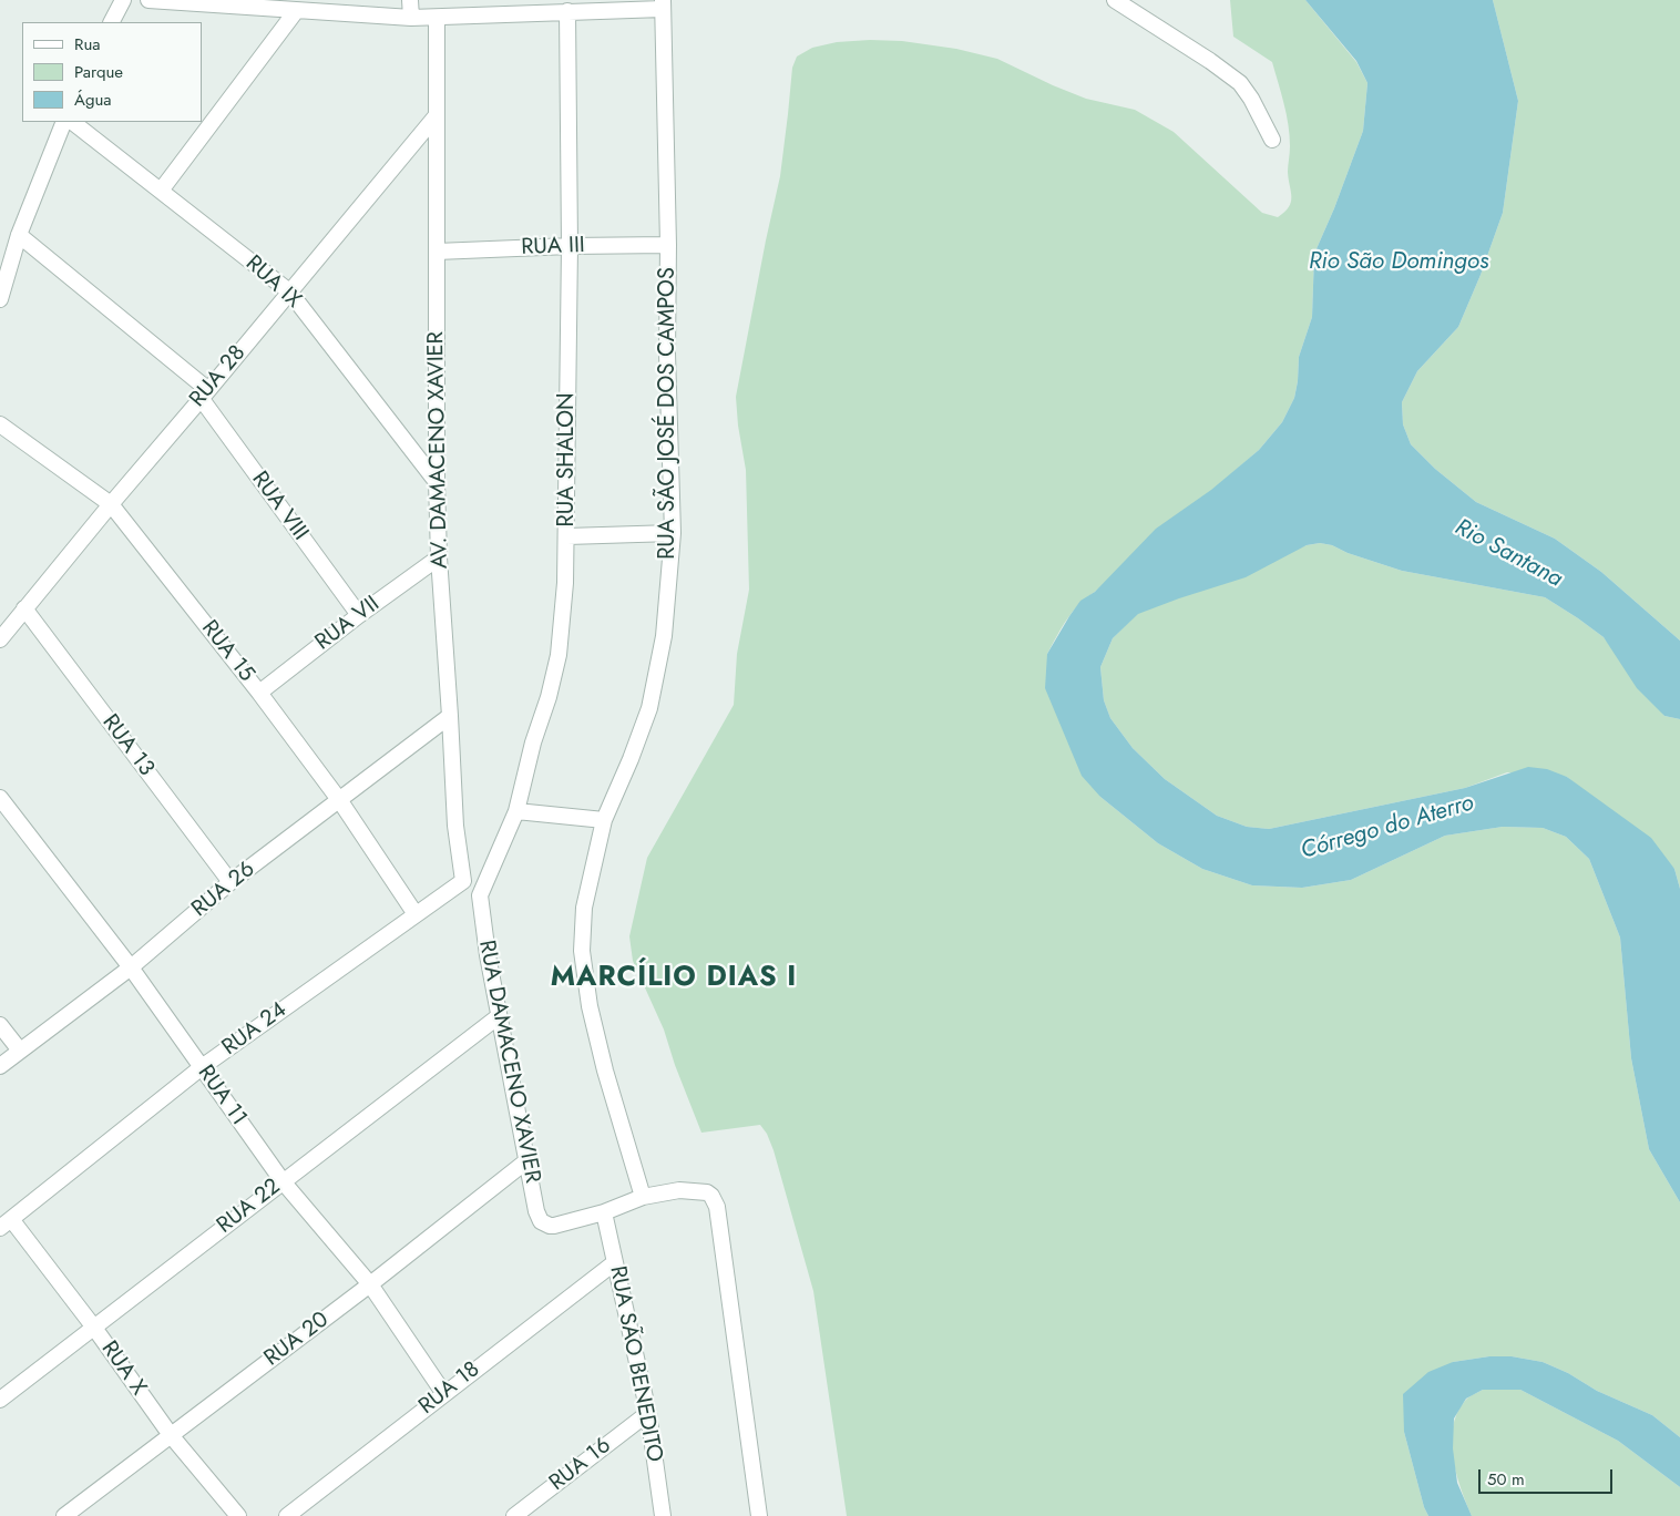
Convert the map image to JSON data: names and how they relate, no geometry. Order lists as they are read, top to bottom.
{
  "streets": {
    "street": [
      "RUA III",
      "RUA IX",
      "RUA 28",
      "RUA SÃO JOSÉ DOS CAMPOS",
      "AV. DAMACENO XAVIER",
      "RUA SHALON",
      "RUA VIII",
      "RUA VII",
      "RUA 15",
      "RUA 13",
      "RUA 26",
      "RUA 24",
      "RUA DAMACENO XAVIER",
      "RUA 11",
      "RUA 22",
      "RUA 20",
      "RUA SÃO BENEDITO",
      "RUA X",
      "RUA 18",
      "RUA 16"
    ]
  },
  "crossings": [
    ["RUA III", "RUA SÃO JOSÉ DOS CAMPOS"],
    ["RUA III", "AV. DAMACENO XAVIER"],
    ["RUA III", "RUA SHALON"],
    ["RUA IX", "RUA 28"],
    ["RUA IX", "AV. DAMACENO XAVIER"],
    ["RUA 28", "AV. DAMACENO XAVIER"],
    ["RUA 28", "RUA VIII"],
    ["RUA 28", "RUA 15"],
    ["RUA 28", "RUA 13"],
    ["AV. DAMACENO XAVIER", "RUA VII"],
    ["AV. DAMACENO XAVIER", "RUA 26"],
    ["AV. DAMACENO XAVIER", "RUA 24"],
    ["RUA SHALON", "RUA DAMACENO XAVIER"],
    ["RUA VIII", "RUA VII"],
    ["RUA VII", "RUA 15"],
    ["RUA 15", "RUA 26"],
    ["RUA 15", "RUA 24"],
    ["RUA 13", "RUA 26"],
    ["RUA 26", "RUA 11"],
    ["RUA 24", "RUA 11"],
    ["RUA 24", "RUA X"],
    ["RUA DAMACENO XAVIER", "RUA 22"],
    ["RUA DAMACENO XAVIER", "RUA 20"],
    ["RUA DAMACENO XAVIER", "RUA SÃO BENEDITO"],
    ["RUA 11", "RUA 22"],
    ["RUA 11", "RUA 20"],
    ["RUA 11", "RUA 18"],
    ["RUA 22", "RUA X"],
    ["RUA 20", "RUA X"],
    ["RUA SÃO BENEDITO", "RUA 18"],
    ["RUA SÃO BENEDITO", "RUA 16"]
  ],
  "districts": ["MARCÍLIO DIAS I"],
  "water": ["Rio São Domingos", "Rio Santana", "Córrego do Aterro"],
  "legend": ["Rua", "Parque", "Água"],
  "scale_bar": "50 m"
}
